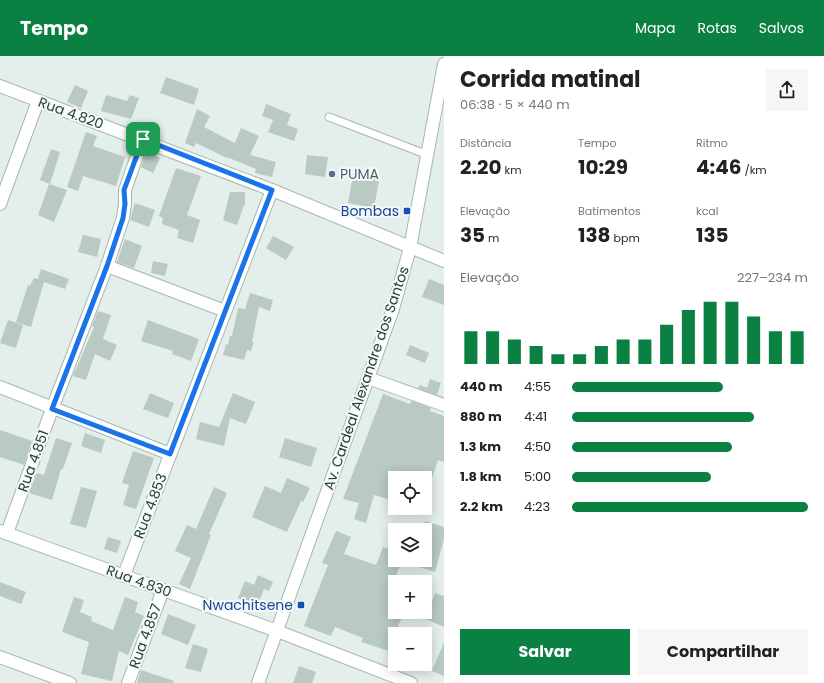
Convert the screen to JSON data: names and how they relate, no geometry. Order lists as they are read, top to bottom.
{
  "streets": {
    "street": [
      "Rua 4.820",
      "Av. Cardeal Alexandre dos Santos",
      "Rua 4.851",
      "Rua 4.853",
      "Rua 4.830",
      "Rua 4.857"
    ]
  },
  "crossings": [
    ["Rua 4.820", "Av. Cardeal Alexandre dos Santos"],
    ["Rua 4.820", "Rua 4.851"],
    ["Rua 4.820", "Rua 4.853"],
    ["Av. Cardeal Alexandre dos Santos", "Rua 4.830"],
    ["Rua 4.851", "Rua 4.830"],
    ["Rua 4.853", "Rua 4.830"],
    ["Rua 4.830", "Rua 4.857"]
  ],
  "places": {
    "other": ["PUMA"],
    "transit": ["Bombas", "Nwachitsene"]
  },
  "page": {
    "header": "Tempo",
    "nav": ["Mapa", "Rotas", "Salvos"],
    "heading": ["Corrida matinal", "06:38 · 5 × 440 m"],
    "stats": [
      ["Distância", "2.20 km"],
      ["Tempo", "10:29"],
      ["Ritmo", "4:46 /km"],
      ["Elevação", "35 m"],
      ["Batimentos", "138 bpm"],
      ["kcal", "135"]
    ],
    "chart": ["Elevação", "227–234 m"],
    "list": [
      {
        "name": "440 m",
        "note": "4:55"
      },
      {
        "name": "880 m",
        "note": "4:41"
      },
      {
        "name": "1.3 km",
        "note": "4:50"
      },
      {
        "name": "1.8 km",
        "note": "5:00"
      },
      {
        "name": "2.2 km",
        "note": "4:23"
      }
    ],
    "map_buttons": ["+", "−"],
    "buttons": ["Salvar", "Compartilhar"]
  }
}
